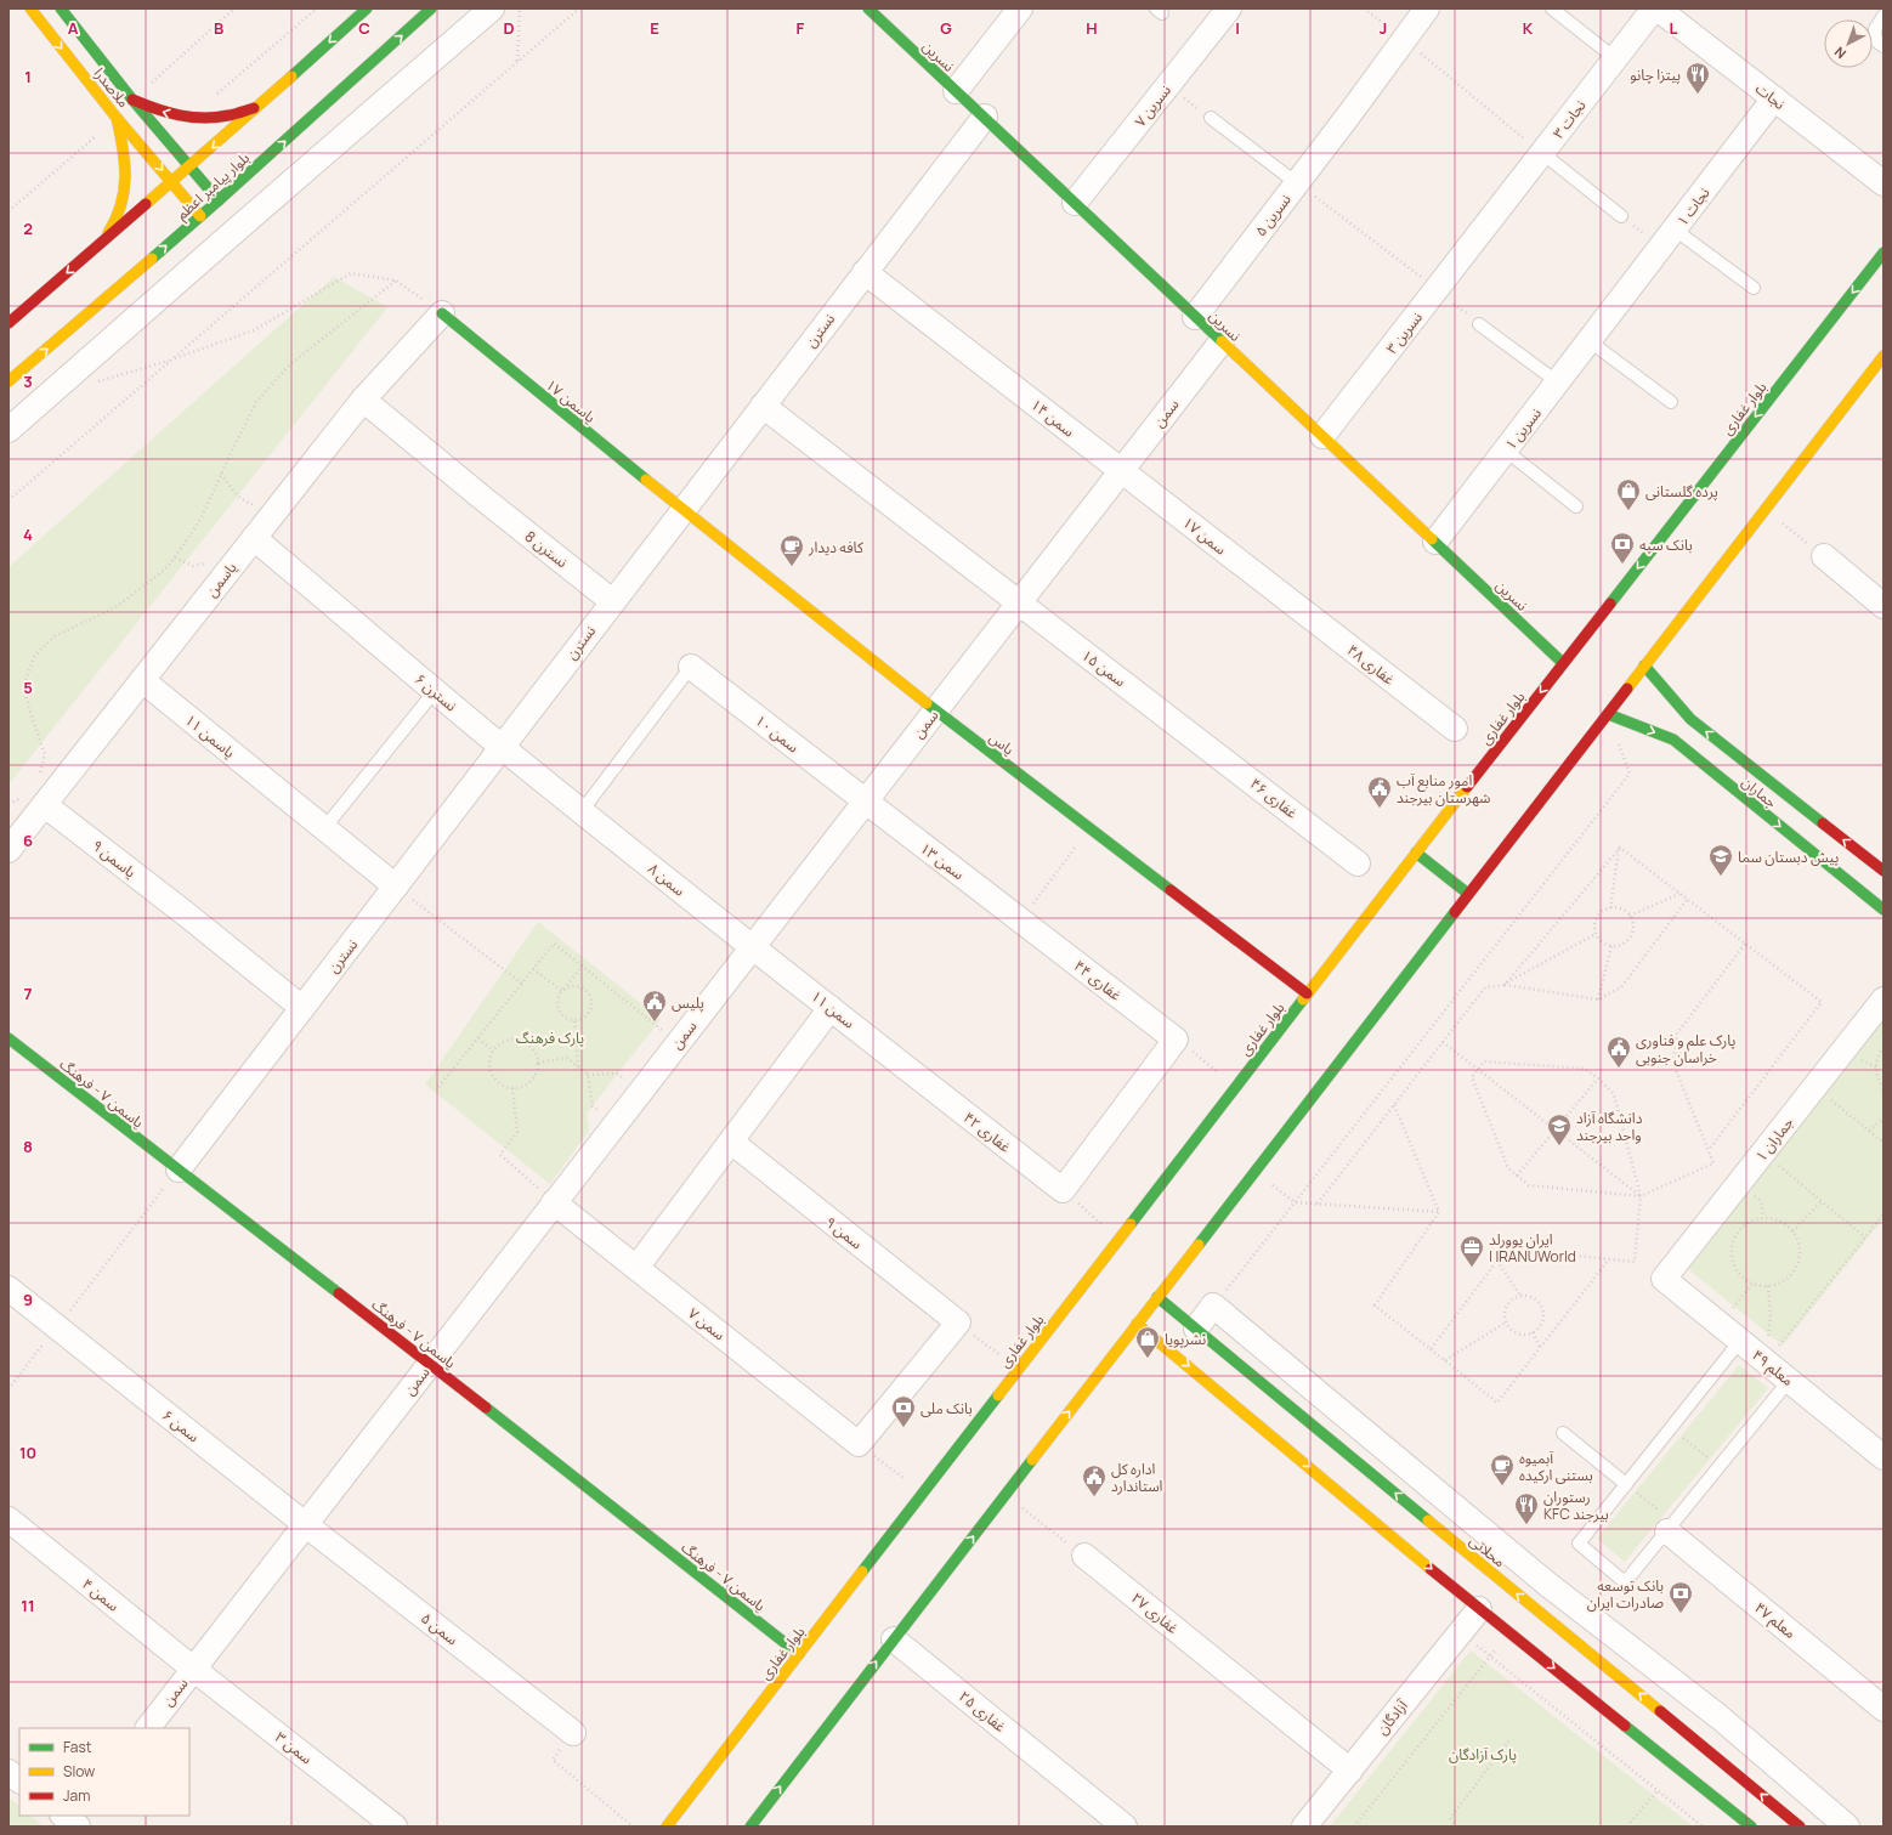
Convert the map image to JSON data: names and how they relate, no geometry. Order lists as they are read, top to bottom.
{
  "streets": {
    "main road": [
      "نسرین",
      "ملاصدرا",
      "بلوار پیامبر اعظم",
      "یاسمن ۱۷",
      "بلوار غفاری",
      "یاس",
      "جماران",
      "یاسمن ۷ - فرهنگ",
      "محلاتی"
    ],
    "street": [
      "نجات",
      "نسرین ۷",
      "نجات ۳",
      "نجات ۱",
      "نسرین ۵",
      "نسترن",
      "نسرین ۳",
      "سمن",
      "سمن ۱۴",
      "نسرین ۱",
      "سمن ۱۷",
      "نسترن 8",
      "یاسمن",
      "غفاری ۴۸",
      "سمن ۱۵",
      "نسترن ۶",
      "سمن ۱۰",
      "یاسمن ۱۱",
      "غفاری ۴۶",
      "یاسمن ۹",
      "سمن ۱۳",
      "سمن ۸",
      "غفاری ۴۴",
      "سمن ۱۱",
      "غفاری ۴۲",
      "جماران ۱",
      "سمن ۹",
      "سمن ۷",
      "معلم ۴۹",
      "سمن ۶",
      "سمن ۴",
      "غفاری ۲۷",
      "معلم ۴۷",
      "سمن ۵",
      "غفاری ۲۵",
      "آزادگان",
      "سمن ۳"
    ]
  },
  "crossings": [
    ["نسرین", "نسرین ۷"],
    ["نسرین", "نسرین ۵"],
    ["نسرین", "نسترن"],
    ["نسرین", "نسرین ۳"],
    ["نسرین", "بلوار غفاری"],
    ["نسرین", "سمن"],
    ["نسرین", "نسرین ۱"],
    ["ملاصدرا", "بلوار پیامبر اعظم"],
    ["نجات", "نجات ۱"],
    ["نجات ۳", "نسرین ۳"],
    ["نجات ۱", "نسرین ۱"],
    ["نسترن", "یاسمن ۱۷"],
    ["نسترن", "سمن ۱۴"],
    ["نسترن", "نسترن 8"],
    ["نسترن", "سمن ۱۵"],
    ["نسترن", "نسترن ۶"],
    ["نسترن", "یاسمن ۱۱"],
    ["نسترن", "یاس"],
    ["نسترن", "یاسمن ۹"],
    ["نسترن", "یاسمن ۷ - فرهنگ"],
    ["یاسمن ۱۷", "یاسمن"],
    ["یاسمن ۱۷", "یاس"],
    ["بلوار غفاری", "یاس"],
    ["بلوار غفاری", "یاسمن ۷ - فرهنگ"],
    ["سمن", "سمن ۱۴"],
    ["سمن", "سمن ۱۷"],
    ["سمن", "سمن ۱۵"],
    ["سمن", "سمن ۱۰"],
    ["سمن", "یاس"],
    ["سمن", "سمن ۱۳"],
    ["سمن", "سمن ۸"],
    ["سمن", "سمن ۱۱"],
    ["سمن", "یاسمن ۷ - فرهنگ"],
    ["سمن", "سمن ۷"],
    ["سمن", "سمن ۶"],
    ["سمن", "سمن ۴"],
    ["سمن", "سمن ۵"],
    ["سمن", "سمن ۳"],
    ["سمن ۱۴", "سمن ۱۷"],
    ["سمن ۱۷", "غفاری ۴۸"],
    ["نسترن 8", "یاسمن"],
    ["یاسمن", "نسترن ۶"],
    ["یاسمن", "یاسمن ۱۱"],
    ["یاسمن", "یاسمن ۹"],
    ["سمن ۱۵", "غفاری ۴۶"],
    ["نسترن ۶", "سمن ۸"],
    ["سمن ۱۰", "سمن ۱۳"],
    ["سمن ۱۳", "غفاری ۴۴"],
    ["سمن ۸", "سمن ۱۱"],
    ["سمن ۱۱", "غفاری ۴۲"],
    ["جماران ۱", "معلم ۴۹"],
    ["سمن ۶", "سمن ۵"],
    ["سمن ۴", "سمن ۳"],
    ["غفاری ۲۷", "آزادگان"]
  ],
  "parks": ["پارک فرهنگ", "پارک آزادگان"],
  "places": {
    "restaurant": ["پیتزا چانو", "رستوران KFC بیرجند"],
    "shop": ["پرده گلستانی", "نشرپویا"],
    "bank": ["بانک سپه", "بانک ملی", "بانک توسعه صادرات ایران"],
    "cafe": ["کافه دیدار", "آبمیوه بستنی ارکیده"],
    "public building": [
      "امور منابع آب شهرستان بیرجند",
      "پلیس",
      "پارک علم و فناوری خراسان جنوبی",
      "اداره کل استاندارد"
    ],
    "school or university": ["پیش دبستان سما", "دانشگاه آزاد واحد بیرجند"],
    "office": ["ایران یوورلد | IRANUWorld"]
  },
  "legend": ["Fast", "Slow", "Jam"],
  "north": "bottom left",
  "grid": {
    "columns": [
      "A",
      "B",
      "C",
      "D",
      "E",
      "F",
      "G",
      "H",
      "I",
      "J",
      "K",
      "L"
    ],
    "rows": [
      "1",
      "2",
      "3",
      "4",
      "5",
      "6",
      "7",
      "8",
      "9",
      "10",
      "11"
    ]
  }
}
